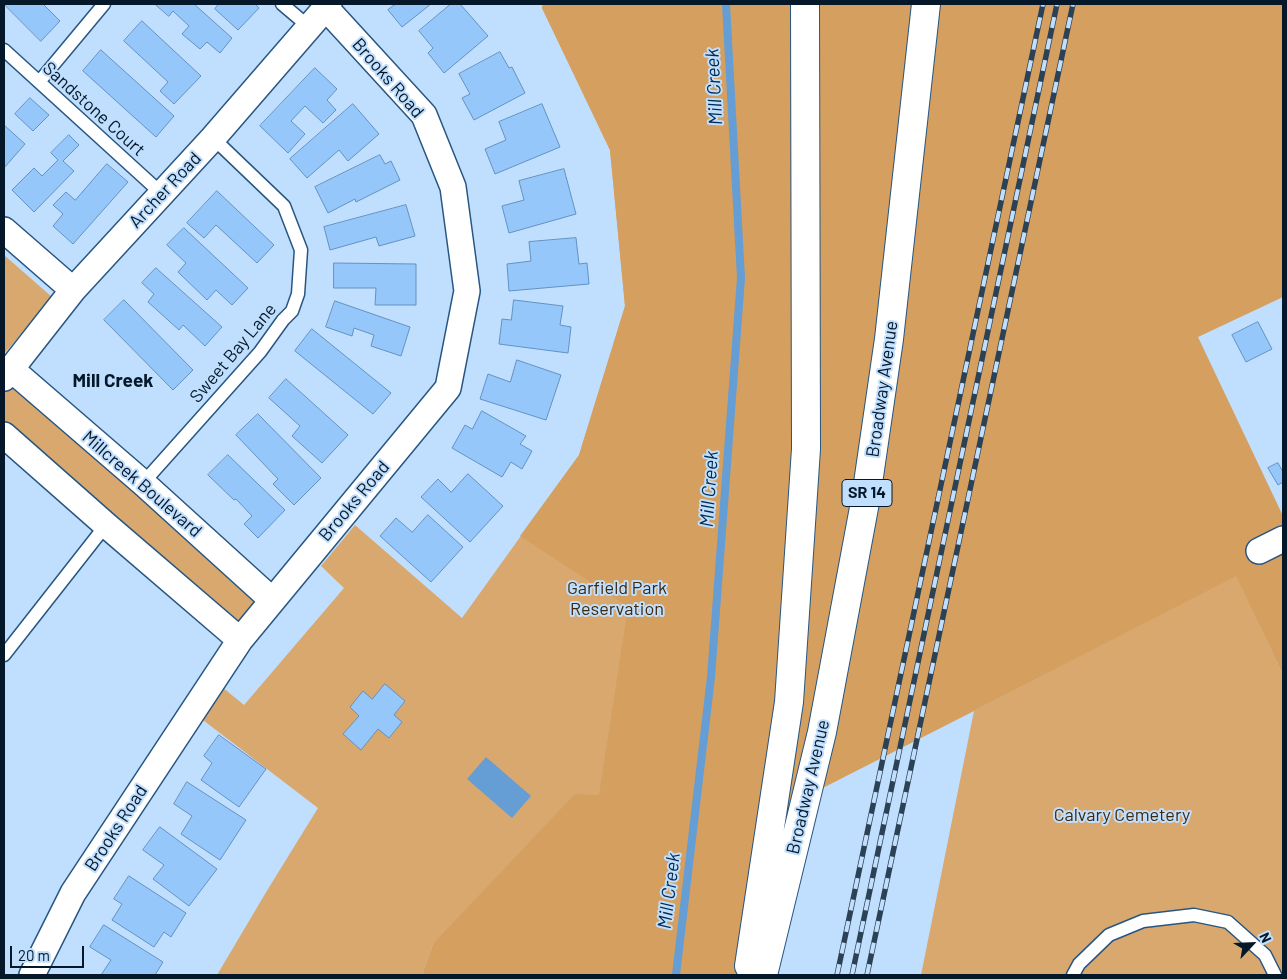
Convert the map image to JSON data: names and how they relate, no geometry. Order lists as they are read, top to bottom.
{
  "streets": {
    "main road": ["Broadway Avenue", "SR 14"],
    "street": ["Brooks Road", "Archer Road", "Millcreek Boulevard"],
    "lane": ["Sandstone Court", "Sweet Bay Lane"]
  },
  "crossings": [
    ["Brooks Road", "Archer Road"],
    ["Brooks Road", "Millcreek Boulevard"],
    ["Sandstone Court", "Archer Road"],
    ["Archer Road", "Sweet Bay Lane"],
    ["Archer Road", "Millcreek Boulevard"],
    ["Sweet Bay Lane", "Millcreek Boulevard"]
  ],
  "districts": ["Mill Creek"],
  "water": ["Mill Creek"],
  "parks": ["Garfield Park Reservation", "Calvary Cemetery"],
  "scale_bar": "20 m",
  "north": "top right"
}
